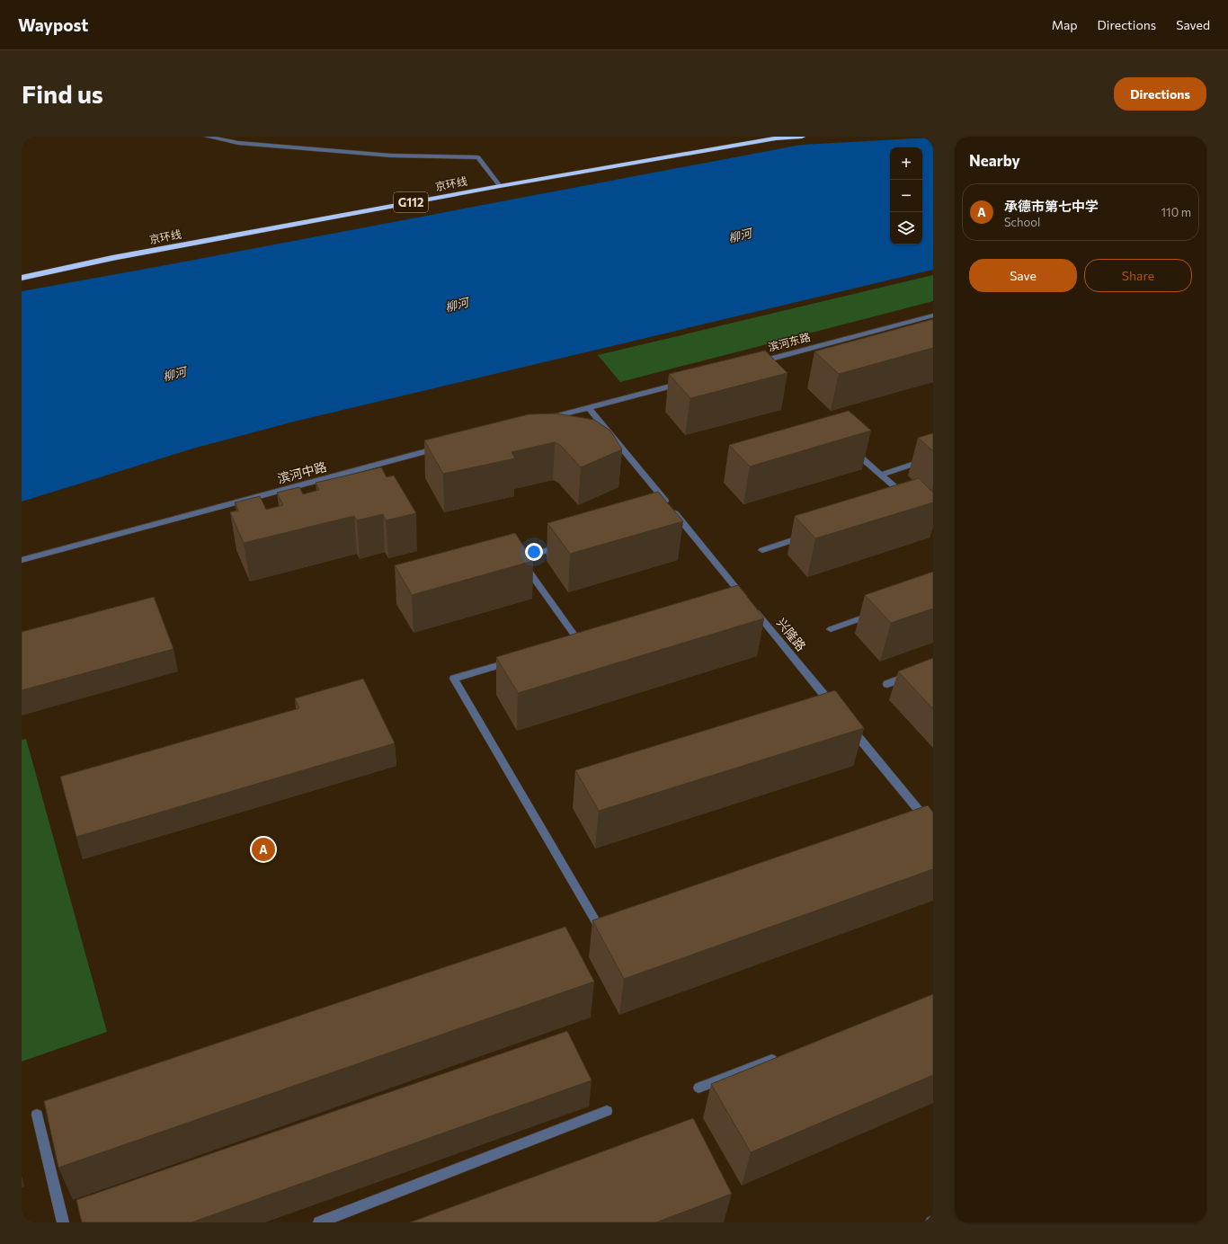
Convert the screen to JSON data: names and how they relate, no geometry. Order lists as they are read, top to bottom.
{
  "streets": {
    "highway": ["京环线", "G112"],
    "street": ["滨河东路", "滨河中路", "兴隆路"]
  },
  "water": ["柳河"],
  "page": {
    "header": "Waypost",
    "nav": ["Map", "Directions", "Saved"],
    "buttons": [
      "Directions",
      ["Save", "Share"]
    ],
    "title": "Find us",
    "heading": "Nearby",
    "map_buttons": ["+", "−"],
    "list": [
      {
        "mark": "A",
        "name": "承德市第七中学",
        "note": "School",
        "value": "110 m"
      }
    ],
    "pins": "A"
  }
}
